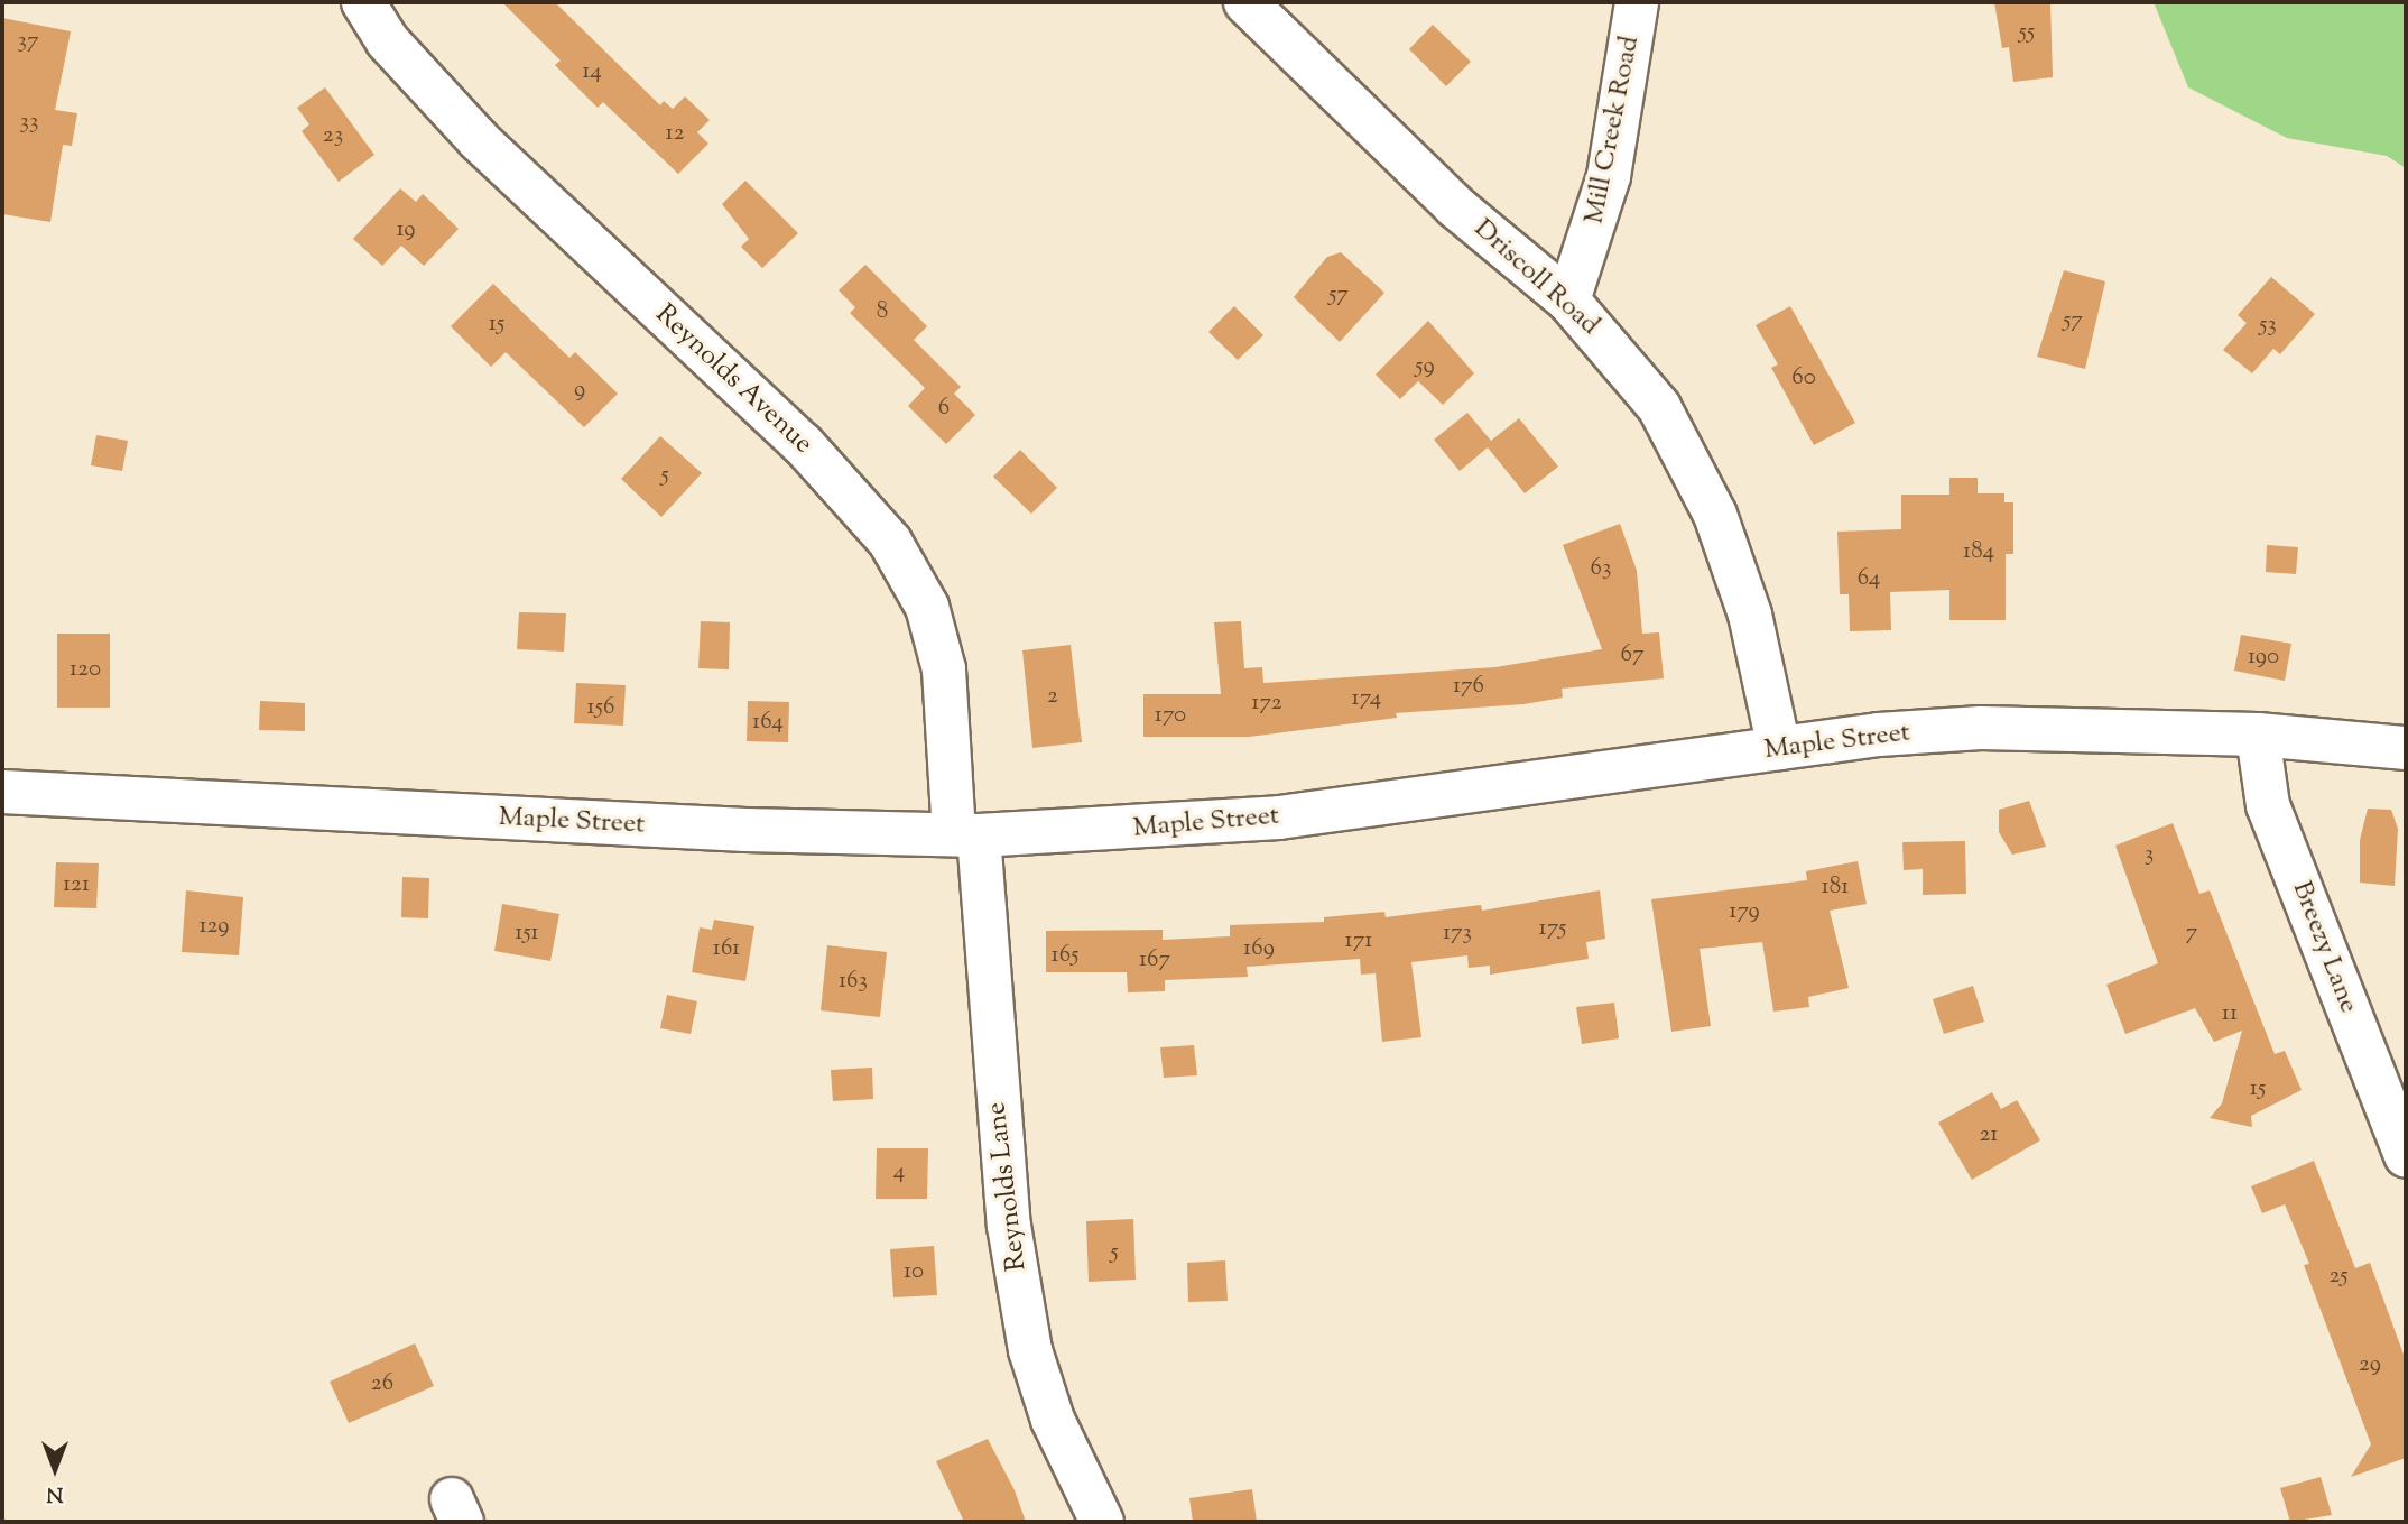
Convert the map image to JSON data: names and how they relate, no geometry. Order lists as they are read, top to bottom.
{
  "streets": {
    "street": [
      "Mill Creek Road",
      "Driscoll Road",
      "Reynolds Avenue",
      "Maple Street",
      "Breezy Lane",
      "Reynolds Lane"
    ]
  },
  "crossings": [
    ["Mill Creek Road", "Driscoll Road"],
    ["Driscoll Road", "Maple Street"],
    ["Reynolds Avenue", "Maple Street"],
    ["Reynolds Avenue", "Reynolds Lane"],
    ["Maple Street", "Breezy Lane"],
    ["Maple Street", "Reynolds Lane"]
  ],
  "house_numbers": [
    "55",
    "37",
    "14",
    "33",
    "12",
    "23",
    "19",
    "57",
    "8",
    "57",
    "15",
    "53",
    "59",
    "60",
    "9",
    "6",
    "5",
    "184",
    "63",
    "64",
    "67",
    "190",
    "120",
    "176",
    "2",
    "174",
    "172",
    "156",
    "170",
    "164",
    "3",
    "121",
    "181",
    "179",
    "129",
    "175",
    "151",
    "173",
    "7",
    "171",
    "161",
    "169",
    "165",
    "167",
    "163",
    "11",
    "15",
    "21",
    "4",
    "5",
    "10",
    "25",
    "29",
    "26"
  ],
  "north": "bottom"
}
